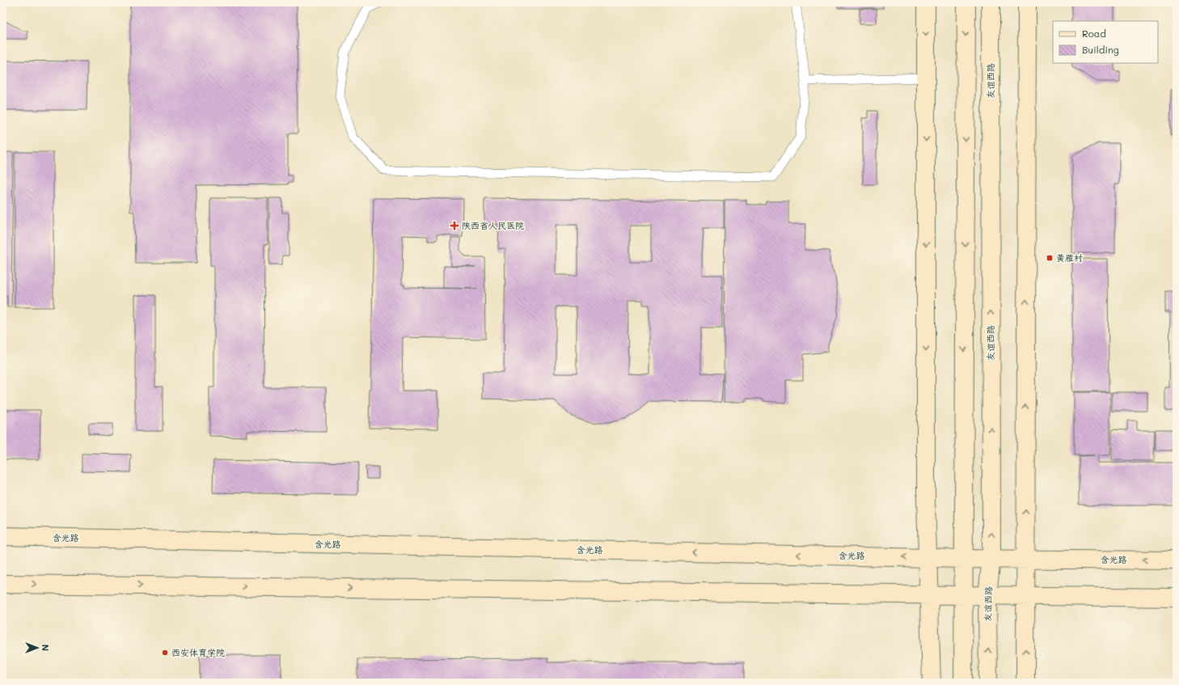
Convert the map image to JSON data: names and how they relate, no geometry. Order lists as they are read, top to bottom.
{
  "streets": {
    "main road": ["友谊西路", "含光路"]
  },
  "crossings": [
    ["友谊西路", "含光路"]
  ],
  "places": {
    "health": ["陕西省人民医院"],
    "transit": ["黄雁村"],
    "other": ["西安体育学院"]
  },
  "legend": ["Road", "Building"],
  "north": "right"
}
